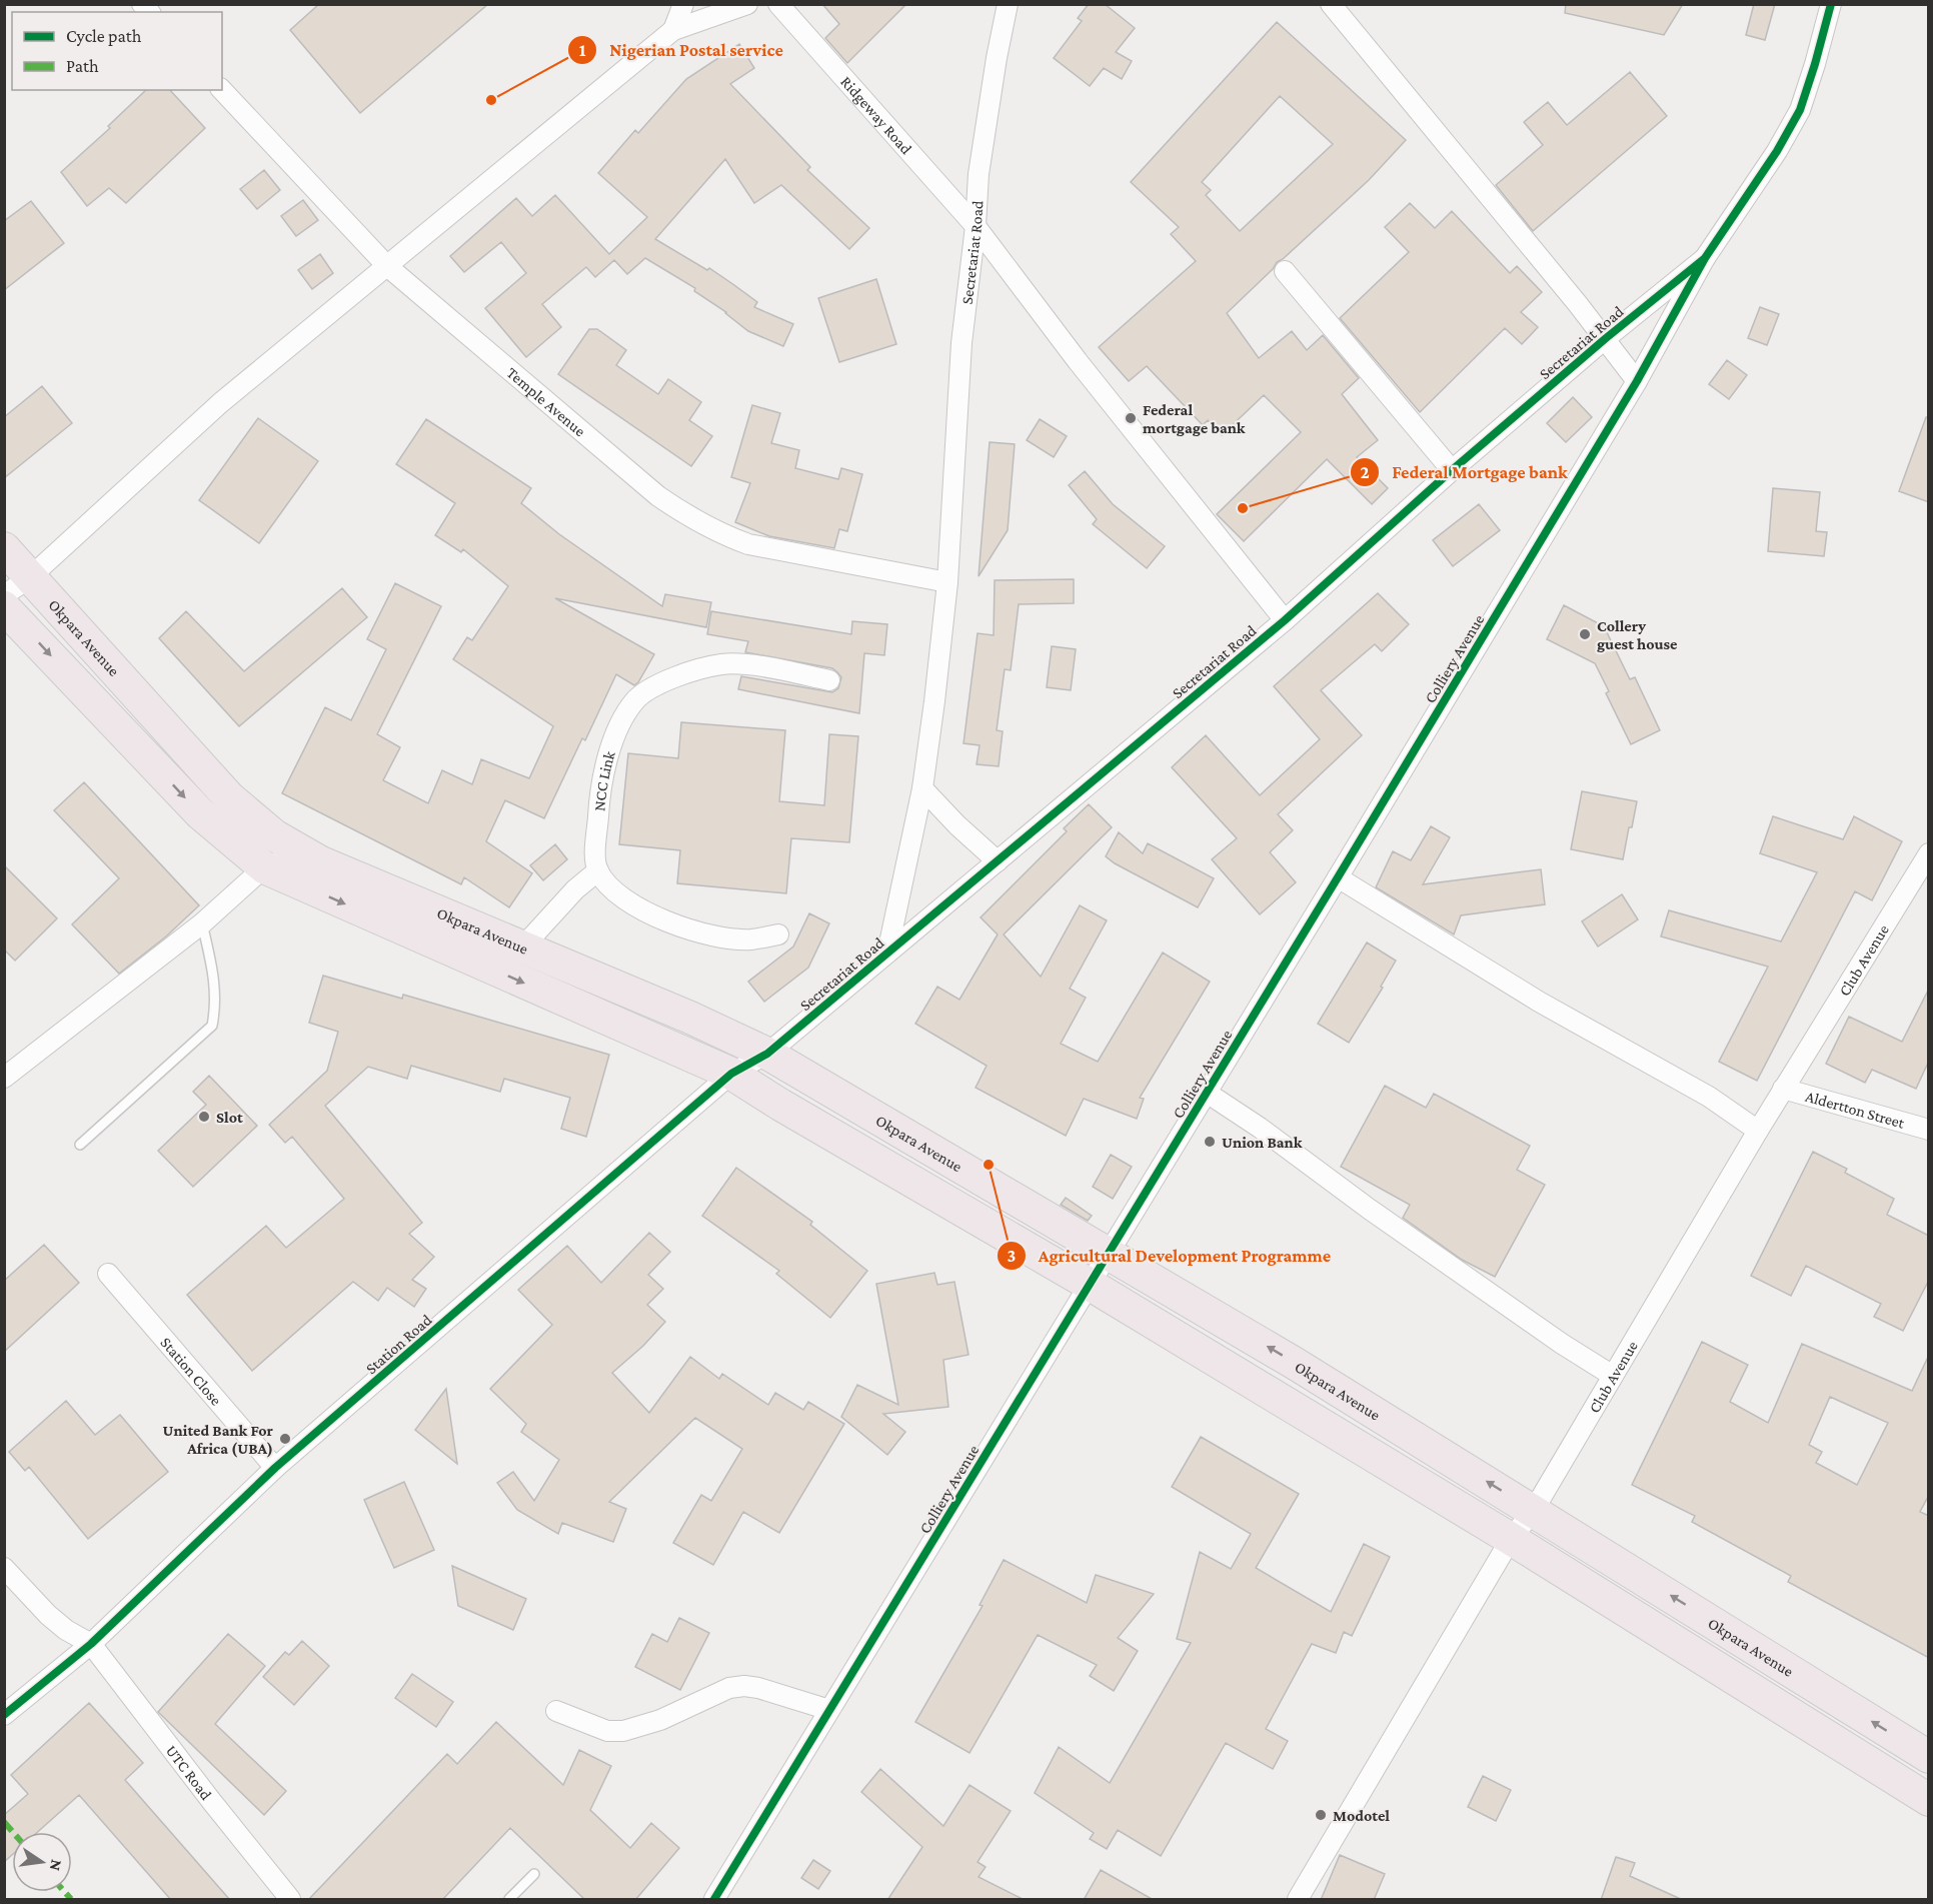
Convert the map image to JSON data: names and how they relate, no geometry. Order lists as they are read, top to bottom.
{
  "streets": {
    "main road": ["Okpara Avenue"],
    "street": [
      "Ridgeway Road",
      "Secretariat Road",
      "Temple Avenue",
      "Colliery Avenue",
      "NCC Link",
      "Club Avenue",
      "Aldertton Street",
      "Station Road",
      "Station Close",
      "UTC Road"
    ]
  },
  "crossings": [
    ["Ridgeway Road", "Secretariat Road"],
    ["Secretariat Road", "Temple Avenue"],
    ["Secretariat Road", "Okpara Avenue"],
    ["Secretariat Road", "Colliery Avenue"],
    ["Secretariat Road", "Station Road"],
    ["Okpara Avenue", "Colliery Avenue"],
    ["Okpara Avenue", "Club Avenue"],
    ["Okpara Avenue", "Station Road"],
    ["Club Avenue", "Aldertton Street"],
    ["Station Road", "Station Close"],
    ["Station Road", "UTC Road"]
  ],
  "places": [
    "Nigerian Postal service",
    "Federal mortgage bank",
    "Federal Mortgage bank",
    "Collery guest house",
    "Slot",
    "Union Bank",
    "Agricultural Development Programme",
    "United Bank For Africa (UBA)",
    "Modotel"
  ],
  "legend": ["Cycle path", "Path"],
  "north": "right"
}
